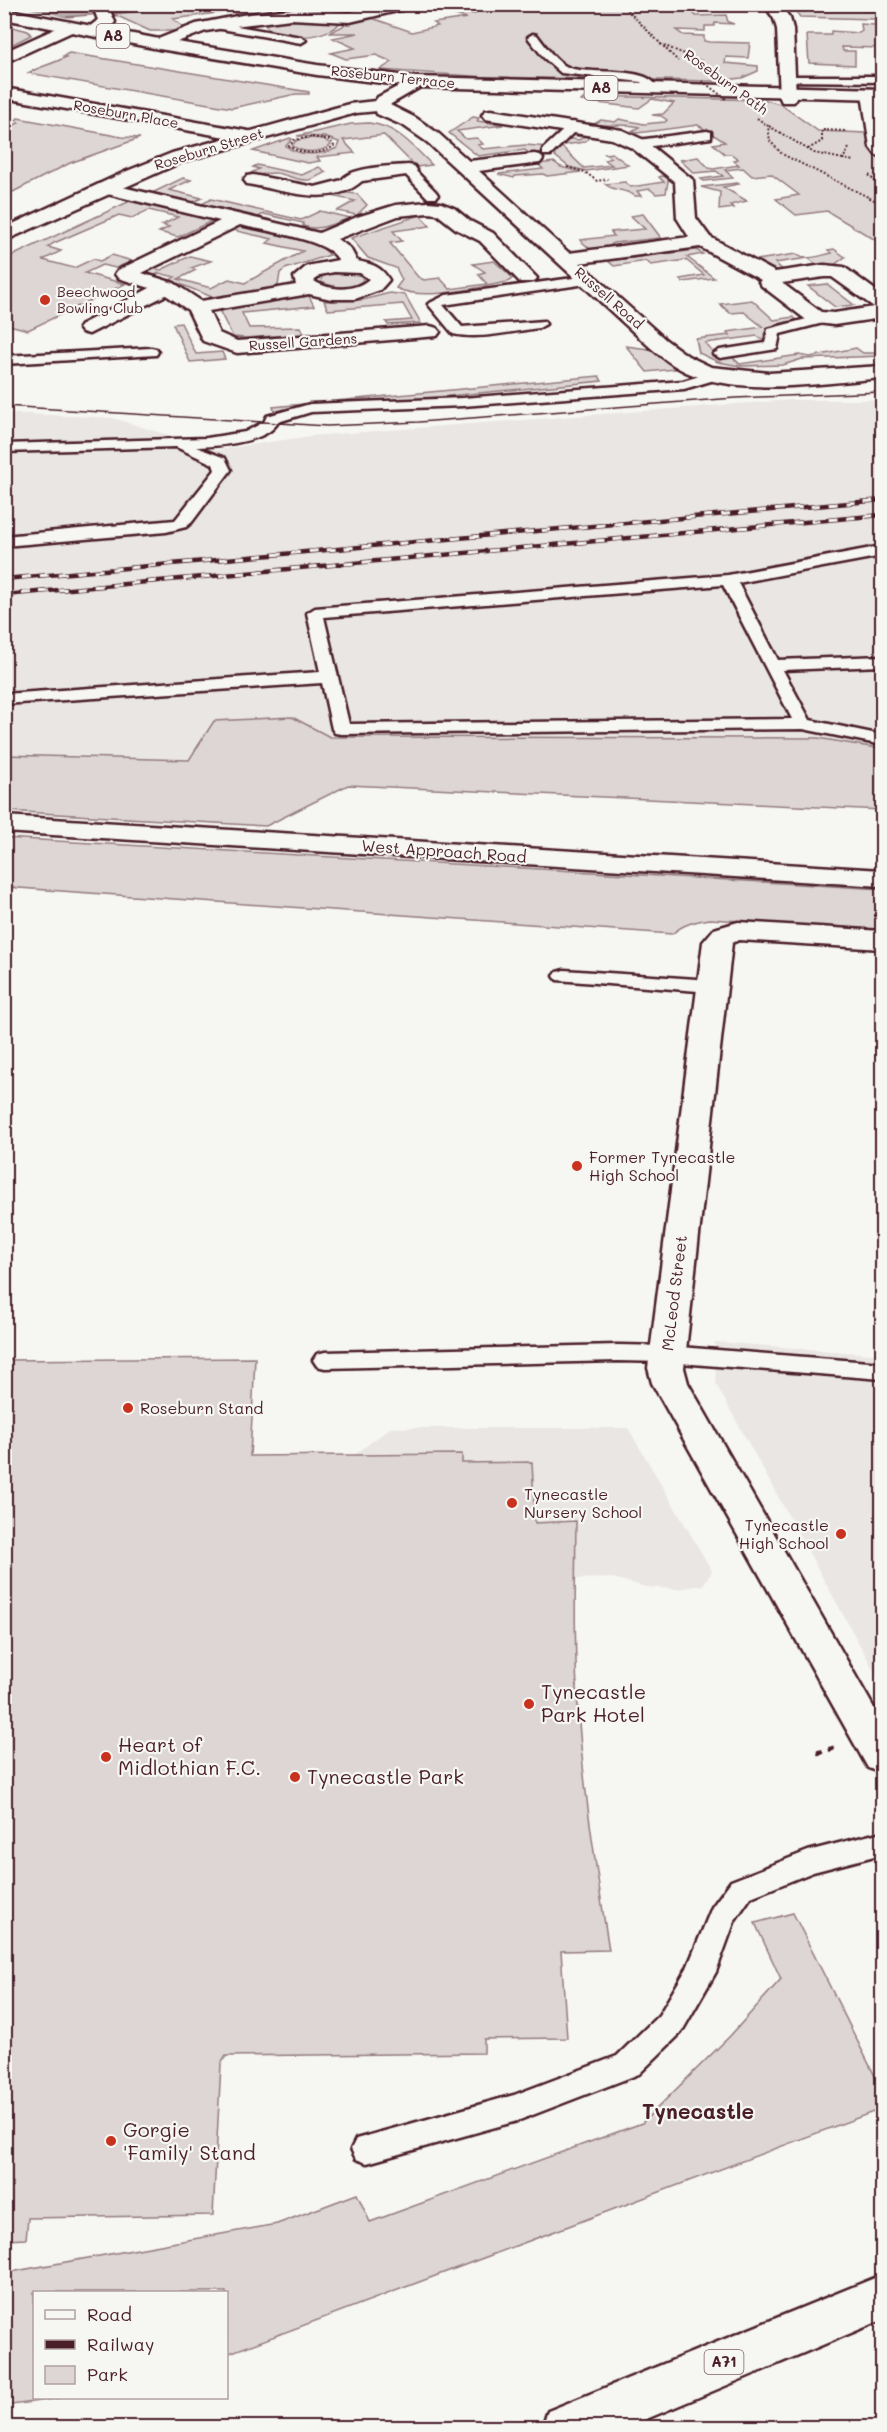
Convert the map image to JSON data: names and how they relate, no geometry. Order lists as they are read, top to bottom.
{
  "streets": {
    "street": [
      "A8",
      "Roseburn Terrace",
      "Roseburn Place",
      "Roseburn Street",
      "Russell Road",
      "Russell Gardens",
      "West Approach Road",
      "McLeod Street",
      "A71"
    ],
    "path": ["Roseburn Path"]
  },
  "crossings": [
    ["A8", "Roseburn Terrace"],
    ["Roseburn Place", "Roseburn Street"],
    ["Roseburn Street", "Russell Road"]
  ],
  "districts": ["Tynecastle"],
  "places": [
    "Beechwood Bowling Club",
    "Former Tynecastle High School",
    "Roseburn Stand",
    "Tynecastle Nursery School",
    "Tynecastle High School",
    "Tynecastle Park Hotel",
    "Heart of Midlothian F.C.",
    "Tynecastle Park",
    "Gorgie 'Family' Stand"
  ],
  "legend": ["Road", "Railway", "Park"]
}
